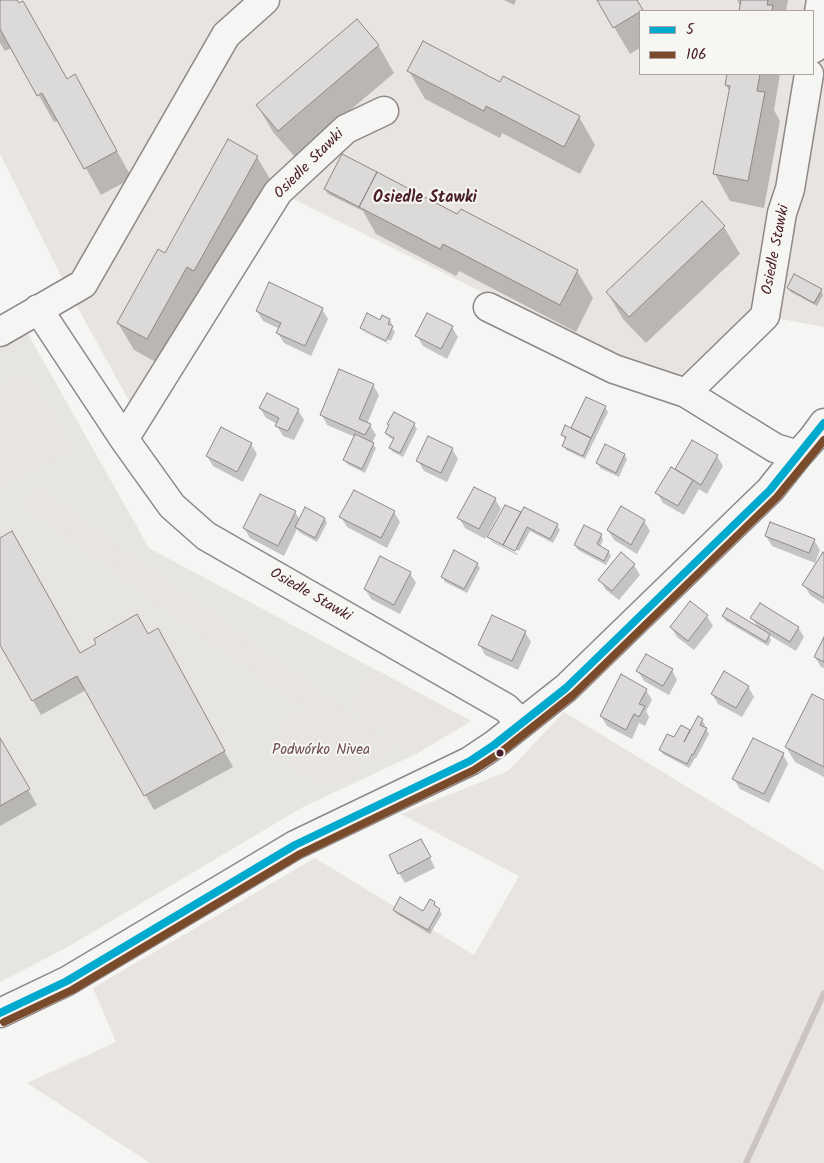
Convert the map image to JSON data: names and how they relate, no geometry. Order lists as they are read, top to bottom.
{
  "streets": {
    "street": ["Osiedle Stawki"]
  },
  "districts": ["Osiedle Stawki"],
  "parks": ["Podwórko Nivea"],
  "lines": ["transit line 5", "transit line 106"],
  "legend": ["5", "106"]
}
